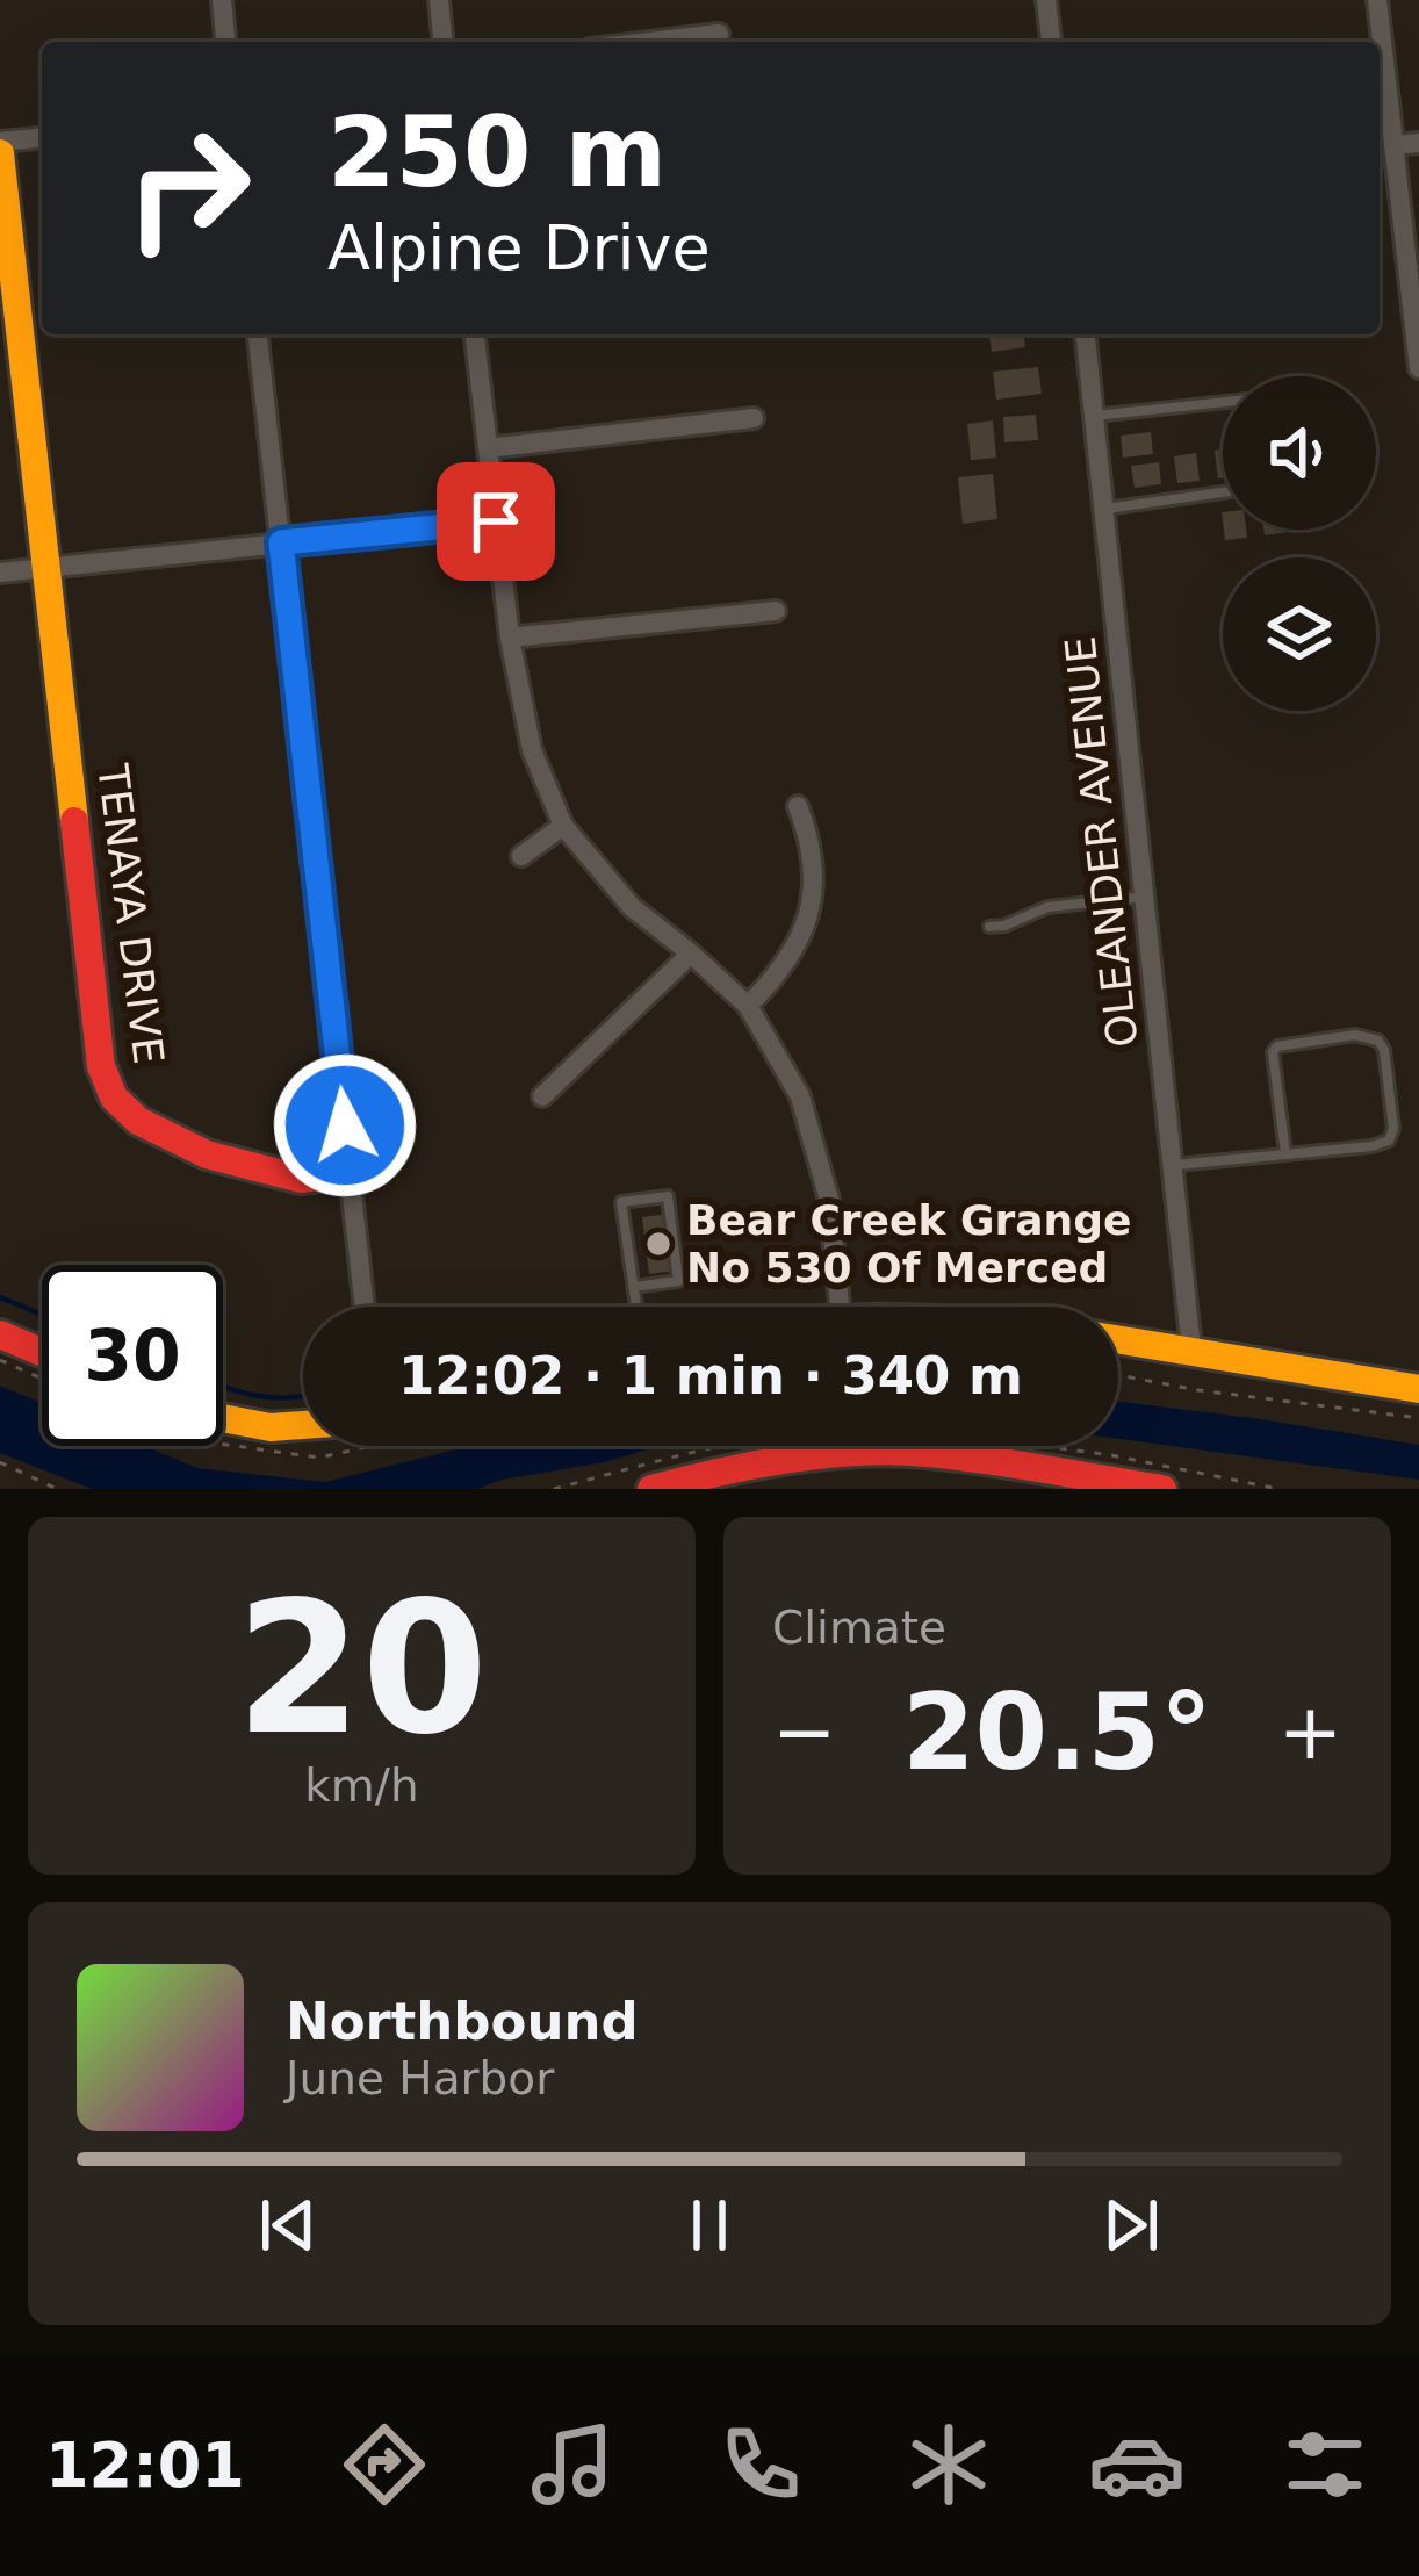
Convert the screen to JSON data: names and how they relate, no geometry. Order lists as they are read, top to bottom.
{
  "streets": {
    "street": ["OLEANDER AVENUE", "TENAYA DRIVE"]
  },
  "places": ["Bear Creek Grange No 530 Of Merced"],
  "page": {
    "turn": ["250 m", "Alpine Drive"],
    "limit": "30",
    "trip": "12:02 · 1 min · 340 m",
    "tile": [
      ["20", "km/h"],
      "Climate"
    ],
    "heat": ["−", "20.5°", "+"],
    "song": ["Northbound", "June Harbor"],
    "tabs": "12:01"
  }
}
